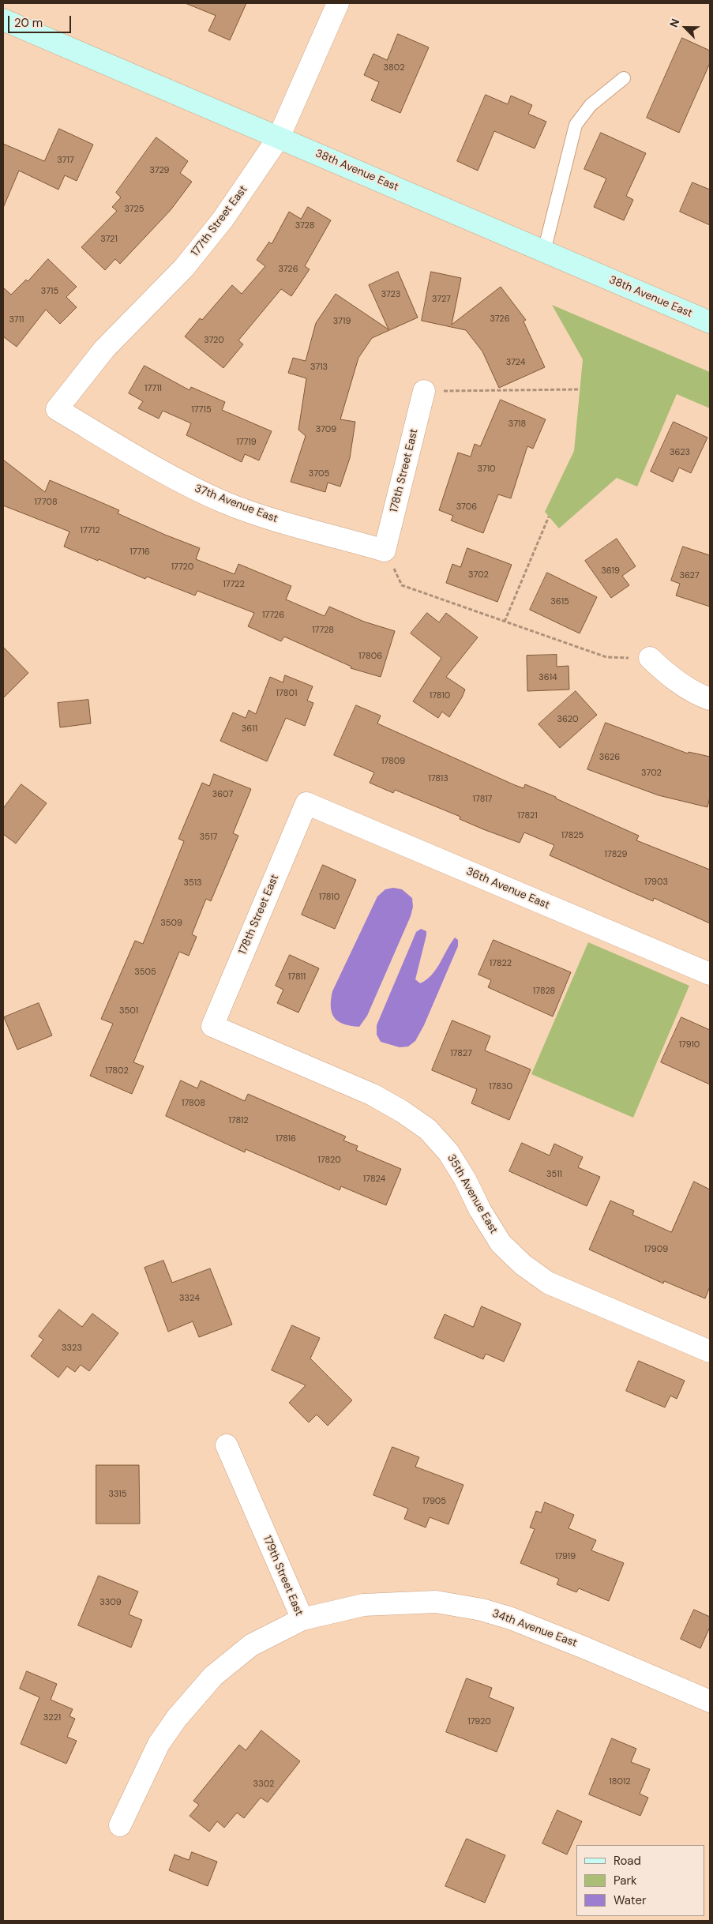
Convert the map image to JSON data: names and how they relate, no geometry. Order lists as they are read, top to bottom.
{
  "streets": {
    "street": [
      "38th Avenue East",
      "177th Street East",
      "178th Street East",
      "37th Avenue East",
      "36th Avenue East",
      "35th Avenue East",
      "179th Street East",
      "34th Avenue East"
    ]
  },
  "crossings": [
    ["38th Avenue East", "177th Street East"],
    ["177th Street East", "37th Avenue East"],
    ["178th Street East", "37th Avenue East"],
    ["178th Street East", "36th Avenue East"],
    ["178th Street East", "35th Avenue East"],
    ["179th Street East", "34th Avenue East"]
  ],
  "house_numbers": [
    "3802",
    "3717",
    "3729",
    "3725",
    "3728",
    "3721",
    "3726",
    "3715",
    "3723",
    "3727",
    "3726",
    "3711",
    "3719",
    "3720",
    "3724",
    "3713",
    "17711",
    "17715",
    "3718",
    "3709",
    "17719",
    "3623",
    "3710",
    "3705",
    "17708",
    "3706",
    "17712",
    "17716",
    "17720",
    "3619",
    "3702",
    "3627",
    "17722",
    "3615",
    "17726",
    "17728",
    "17806",
    "3614",
    "17801",
    "17810",
    "3620",
    "3611",
    "3626",
    "17809",
    "3702",
    "17813",
    "3607",
    "17817",
    "17821",
    "17825",
    "3517",
    "17829",
    "17903",
    "3513",
    "17810",
    "3509",
    "17822",
    "3505",
    "17811",
    "17828",
    "3501",
    "17910",
    "17827",
    "17802",
    "17830",
    "17808",
    "17812",
    "17816",
    "17820",
    "3511",
    "17824",
    "17909",
    "3324",
    "3323",
    "3315",
    "17905",
    "17919",
    "3309",
    "3221",
    "17920",
    "18012",
    "3302"
  ],
  "legend": ["Road", "Park", "Water"],
  "scale_bar": "20 m",
  "north": "top left"
}
